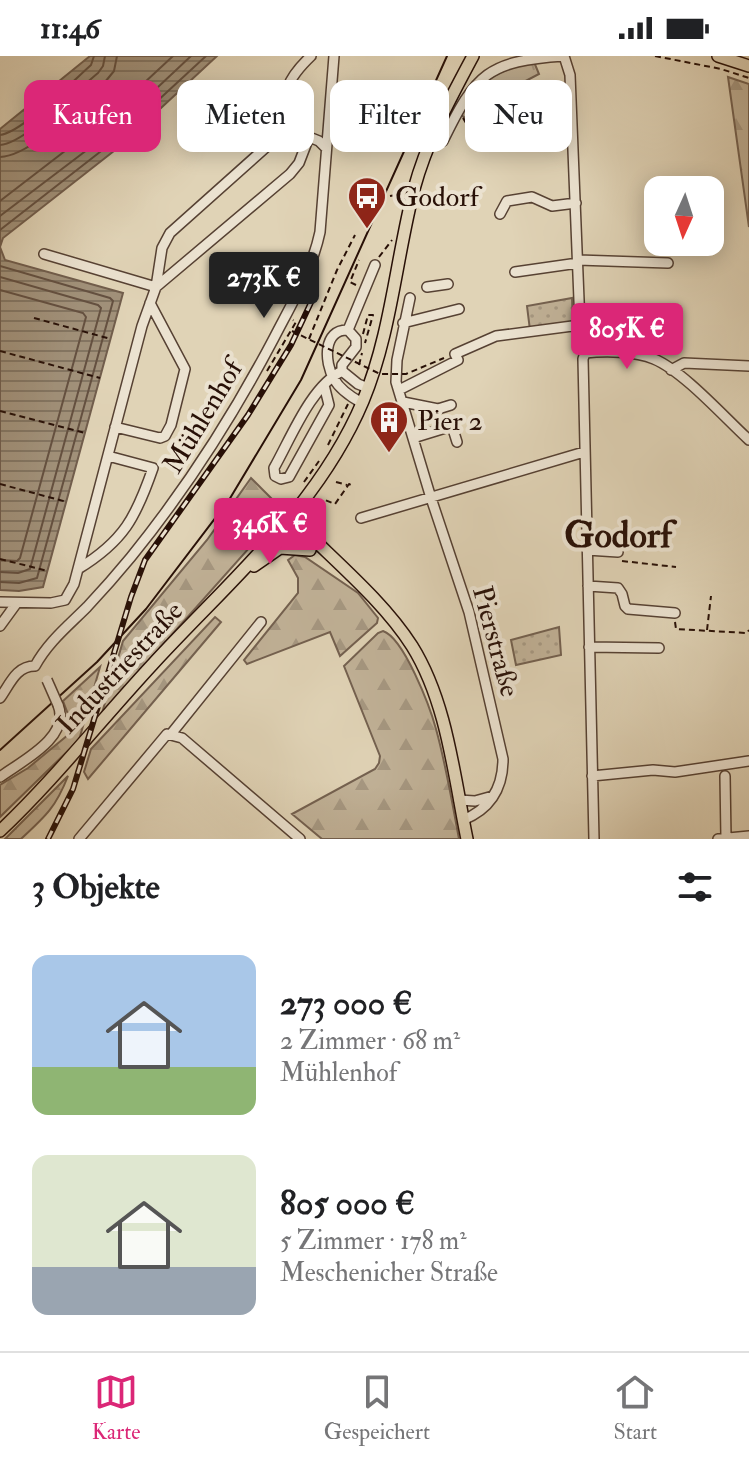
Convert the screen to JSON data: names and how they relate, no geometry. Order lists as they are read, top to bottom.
{
  "streets": {
    "main road": ["Industriestraße"],
    "street": ["Mühlenhof", "Pierstraße"]
  },
  "districts": ["Godorf"],
  "places": {
    "bus stop": ["Godorf"],
    "building": ["Pier 2"]
  },
  "north": "bottom",
  "page": {
    "status": "11:46",
    "chip": [
      "Kaufen",
      "Mieten",
      "Filter",
      "Neu"
    ],
    "price": ["273K €", "805K €", "346K €"],
    "heading": "3 Objekte",
    "list": [
      {
        "name": "273 000 €",
        "note": "2 Zimmer · 68 m² · Mühlenhof"
      },
      {
        "name": "805 000 €",
        "note": "5 Zimmer · 178 m² · Meschenicher Straße"
      }
    ],
    "tabs": ["Karte", "Gespeichert", "Start"]
  }
}
